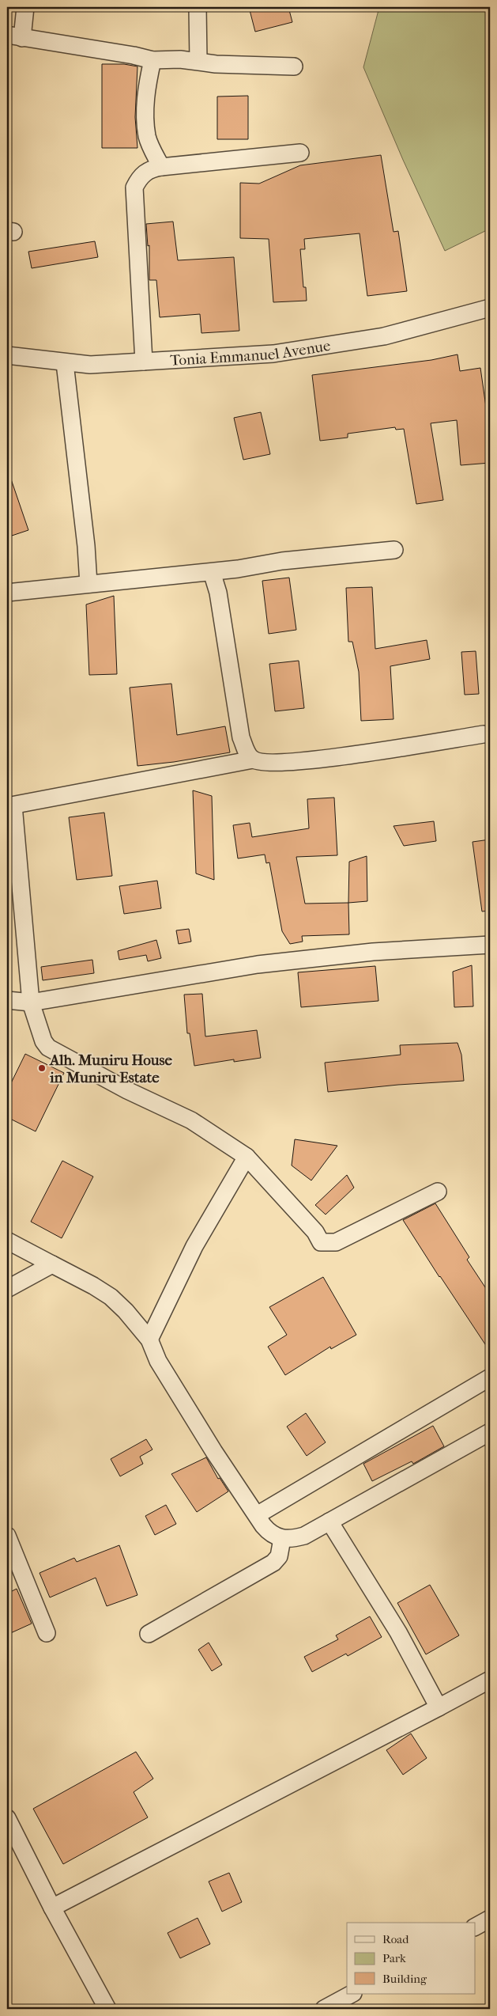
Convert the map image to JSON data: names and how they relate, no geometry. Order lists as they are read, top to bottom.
{
  "streets": {
    "street": ["Tonia Emmanuel Avenue"]
  },
  "places": ["Alh. Muniru House in Muniru Estate"],
  "legend": ["Road", "Park", "Building"]
}
